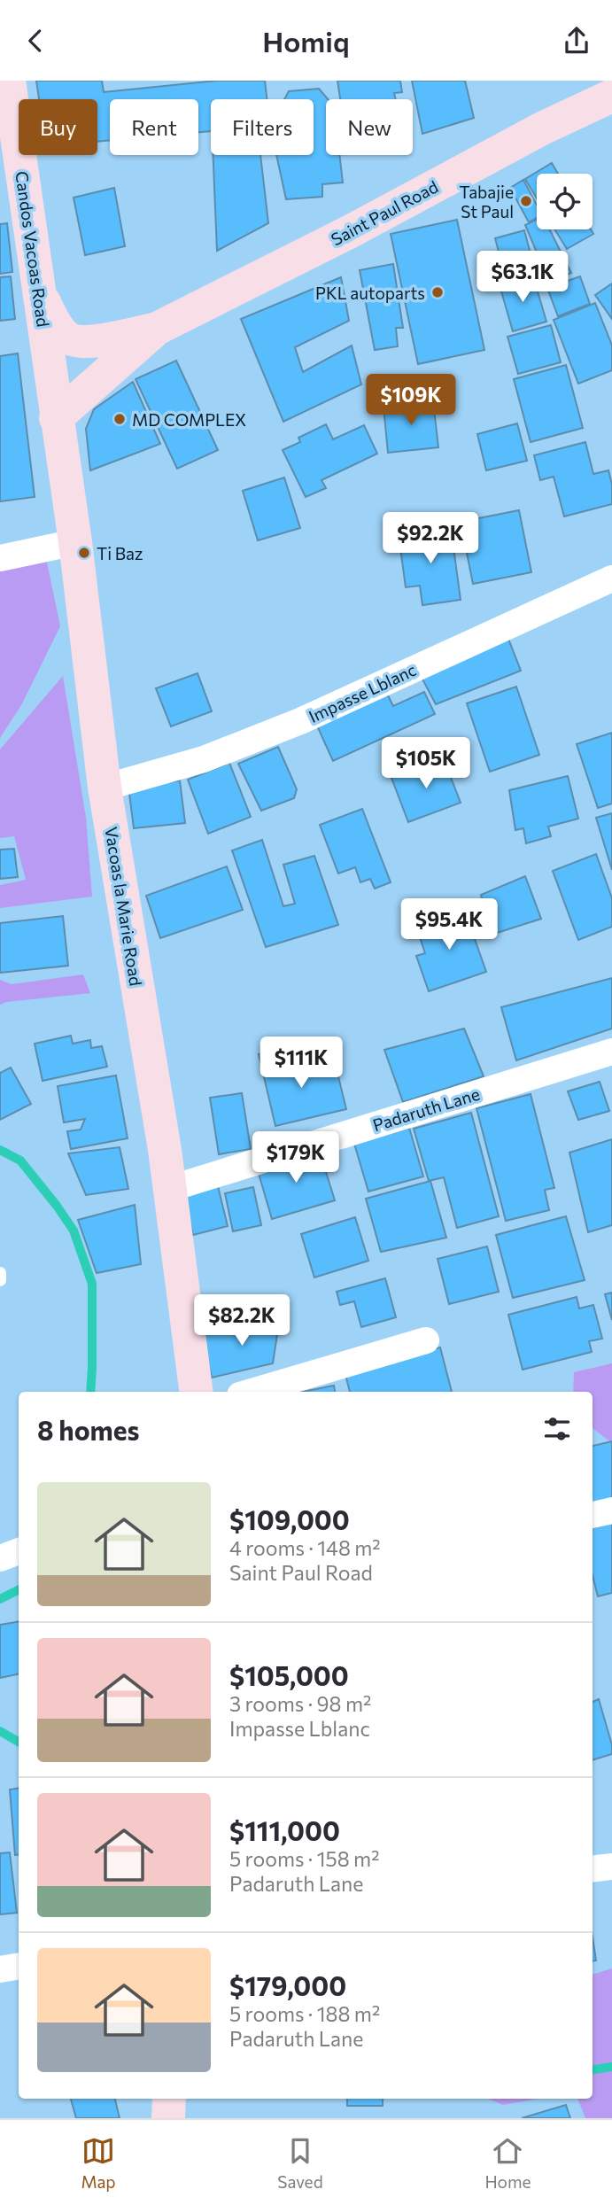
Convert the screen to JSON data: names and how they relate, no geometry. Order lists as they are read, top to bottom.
{
  "streets": {
    "main road": ["Saint Paul Road", "Candos Vacoas Road", "Vacoas la Marie Road"],
    "street": ["Impasse Lblanc", "Padaruth Lane"]
  },
  "crossings": [
    ["Saint Paul Road", "Candos Vacoas Road"],
    ["Saint Paul Road", "Vacoas la Marie Road"],
    ["Candos Vacoas Road", "Vacoas la Marie Road"],
    ["Impasse Lblanc", "Vacoas la Marie Road"],
    ["Vacoas la Marie Road", "Padaruth Lane"]
  ],
  "places": [
    "Tabajie St Paul",
    "PKL autoparts",
    "MD COMPLEX",
    "Ti Baz"
  ],
  "page": {
    "header": "Homiq",
    "chip": [
      "Buy",
      "Rent",
      "Filters",
      "New"
    ],
    "price": [
      "$63.1K",
      "$109K",
      "$92.2K",
      "$105K",
      "$95.4K",
      "$111K",
      "$179K",
      "$82.2K"
    ],
    "heading": "8 homes",
    "list": [
      {
        "name": "$109,000",
        "note": "4 rooms · 148 m² · Saint Paul Road"
      },
      {
        "name": "$105,000",
        "note": "3 rooms · 98 m² · Impasse Lblanc"
      },
      {
        "name": "$111,000",
        "note": "5 rooms · 158 m² · Padaruth Lane"
      },
      {
        "name": "$179,000",
        "note": "5 rooms · 188 m² · Padaruth Lane"
      }
    ],
    "tabs": ["Map", "Saved", "Home"]
  }
}
